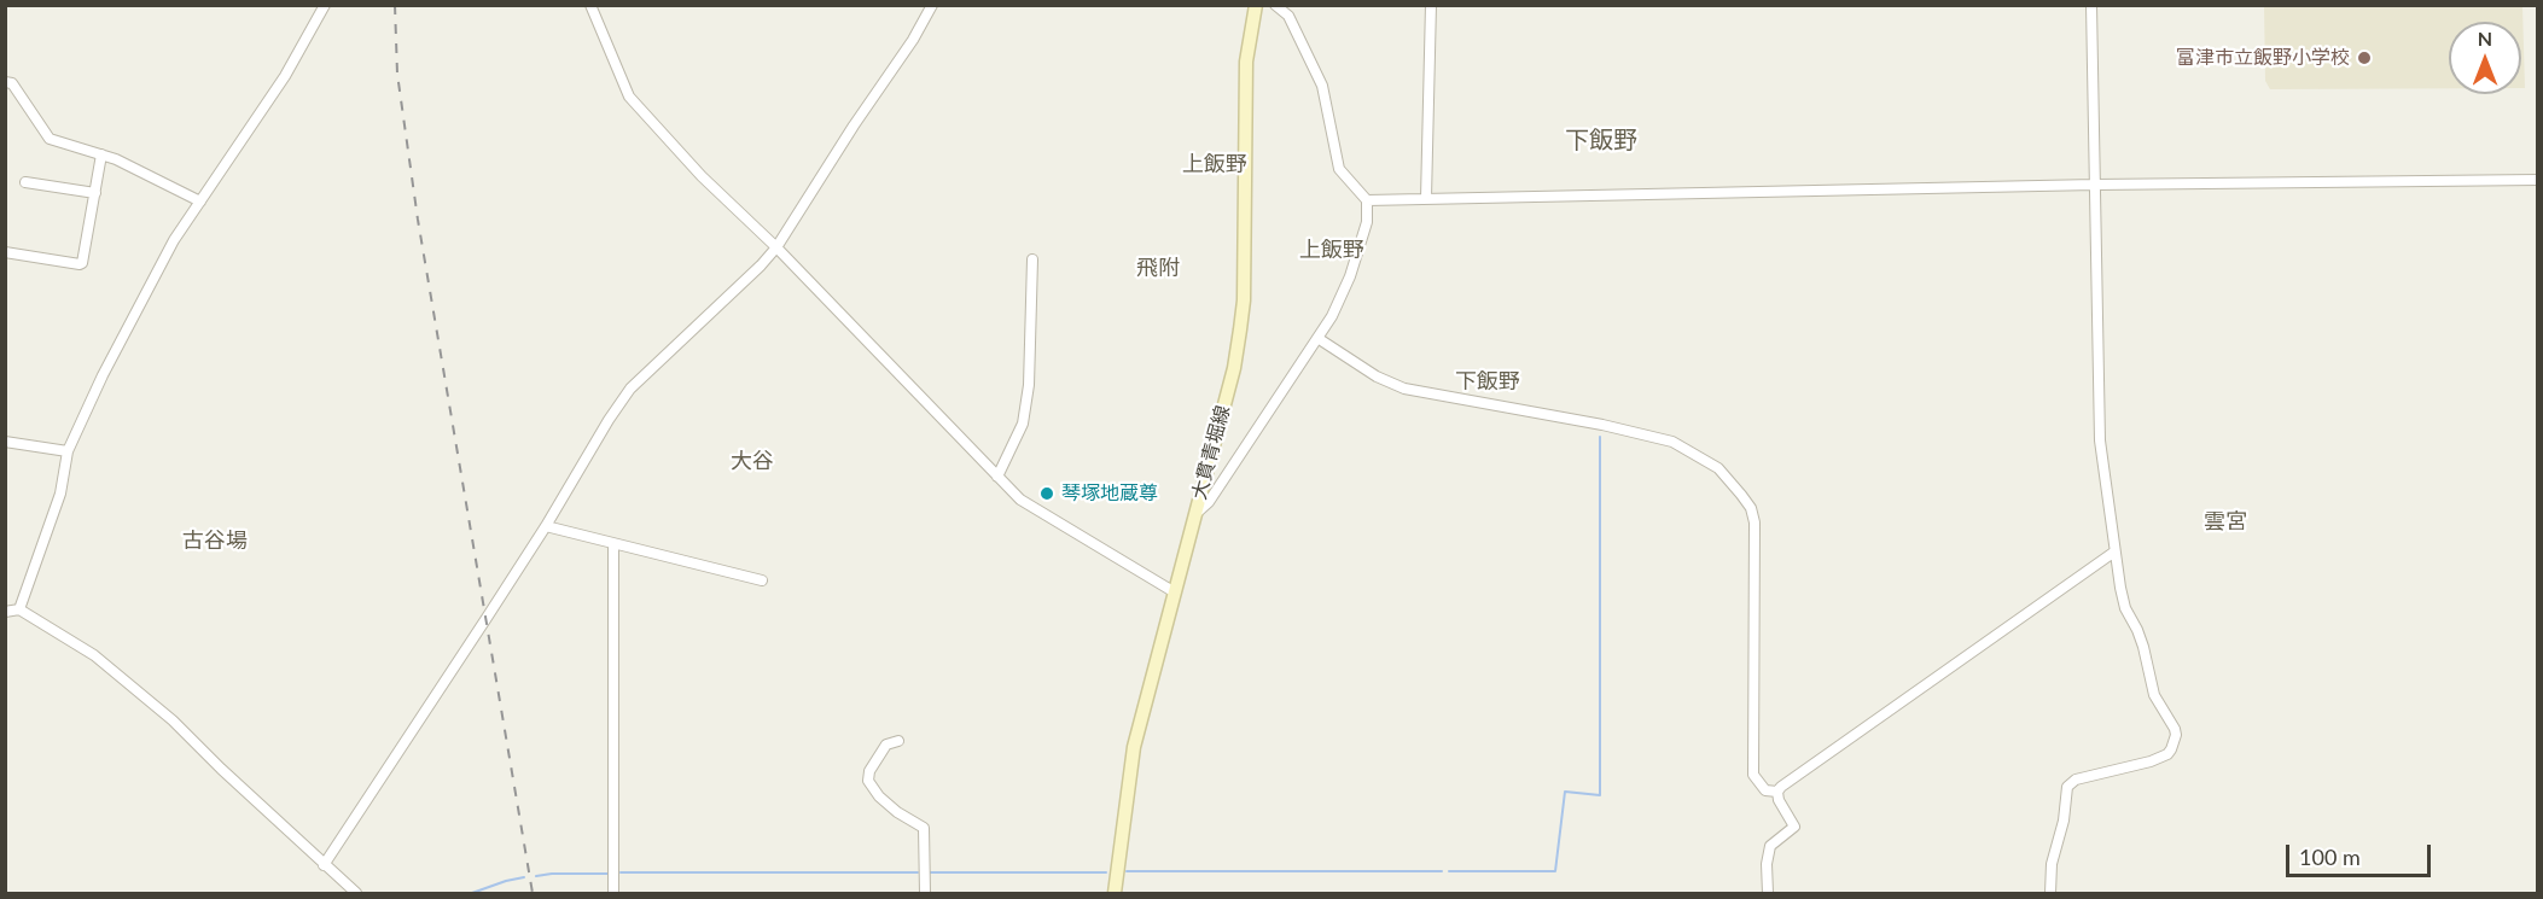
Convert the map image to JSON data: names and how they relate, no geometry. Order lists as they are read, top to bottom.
{
  "streets": {
    "main road": ["大貫青堀線"]
  },
  "districts": [
    "下飯野",
    "上飯野",
    "上飯野",
    "飛附",
    "下飯野",
    "大谷",
    "雲宮",
    "古谷場"
  ],
  "places": ["富津市立飯野小学校", "琴塚地蔵尊"],
  "scale_bar": "100 m",
  "north": "top"
}
